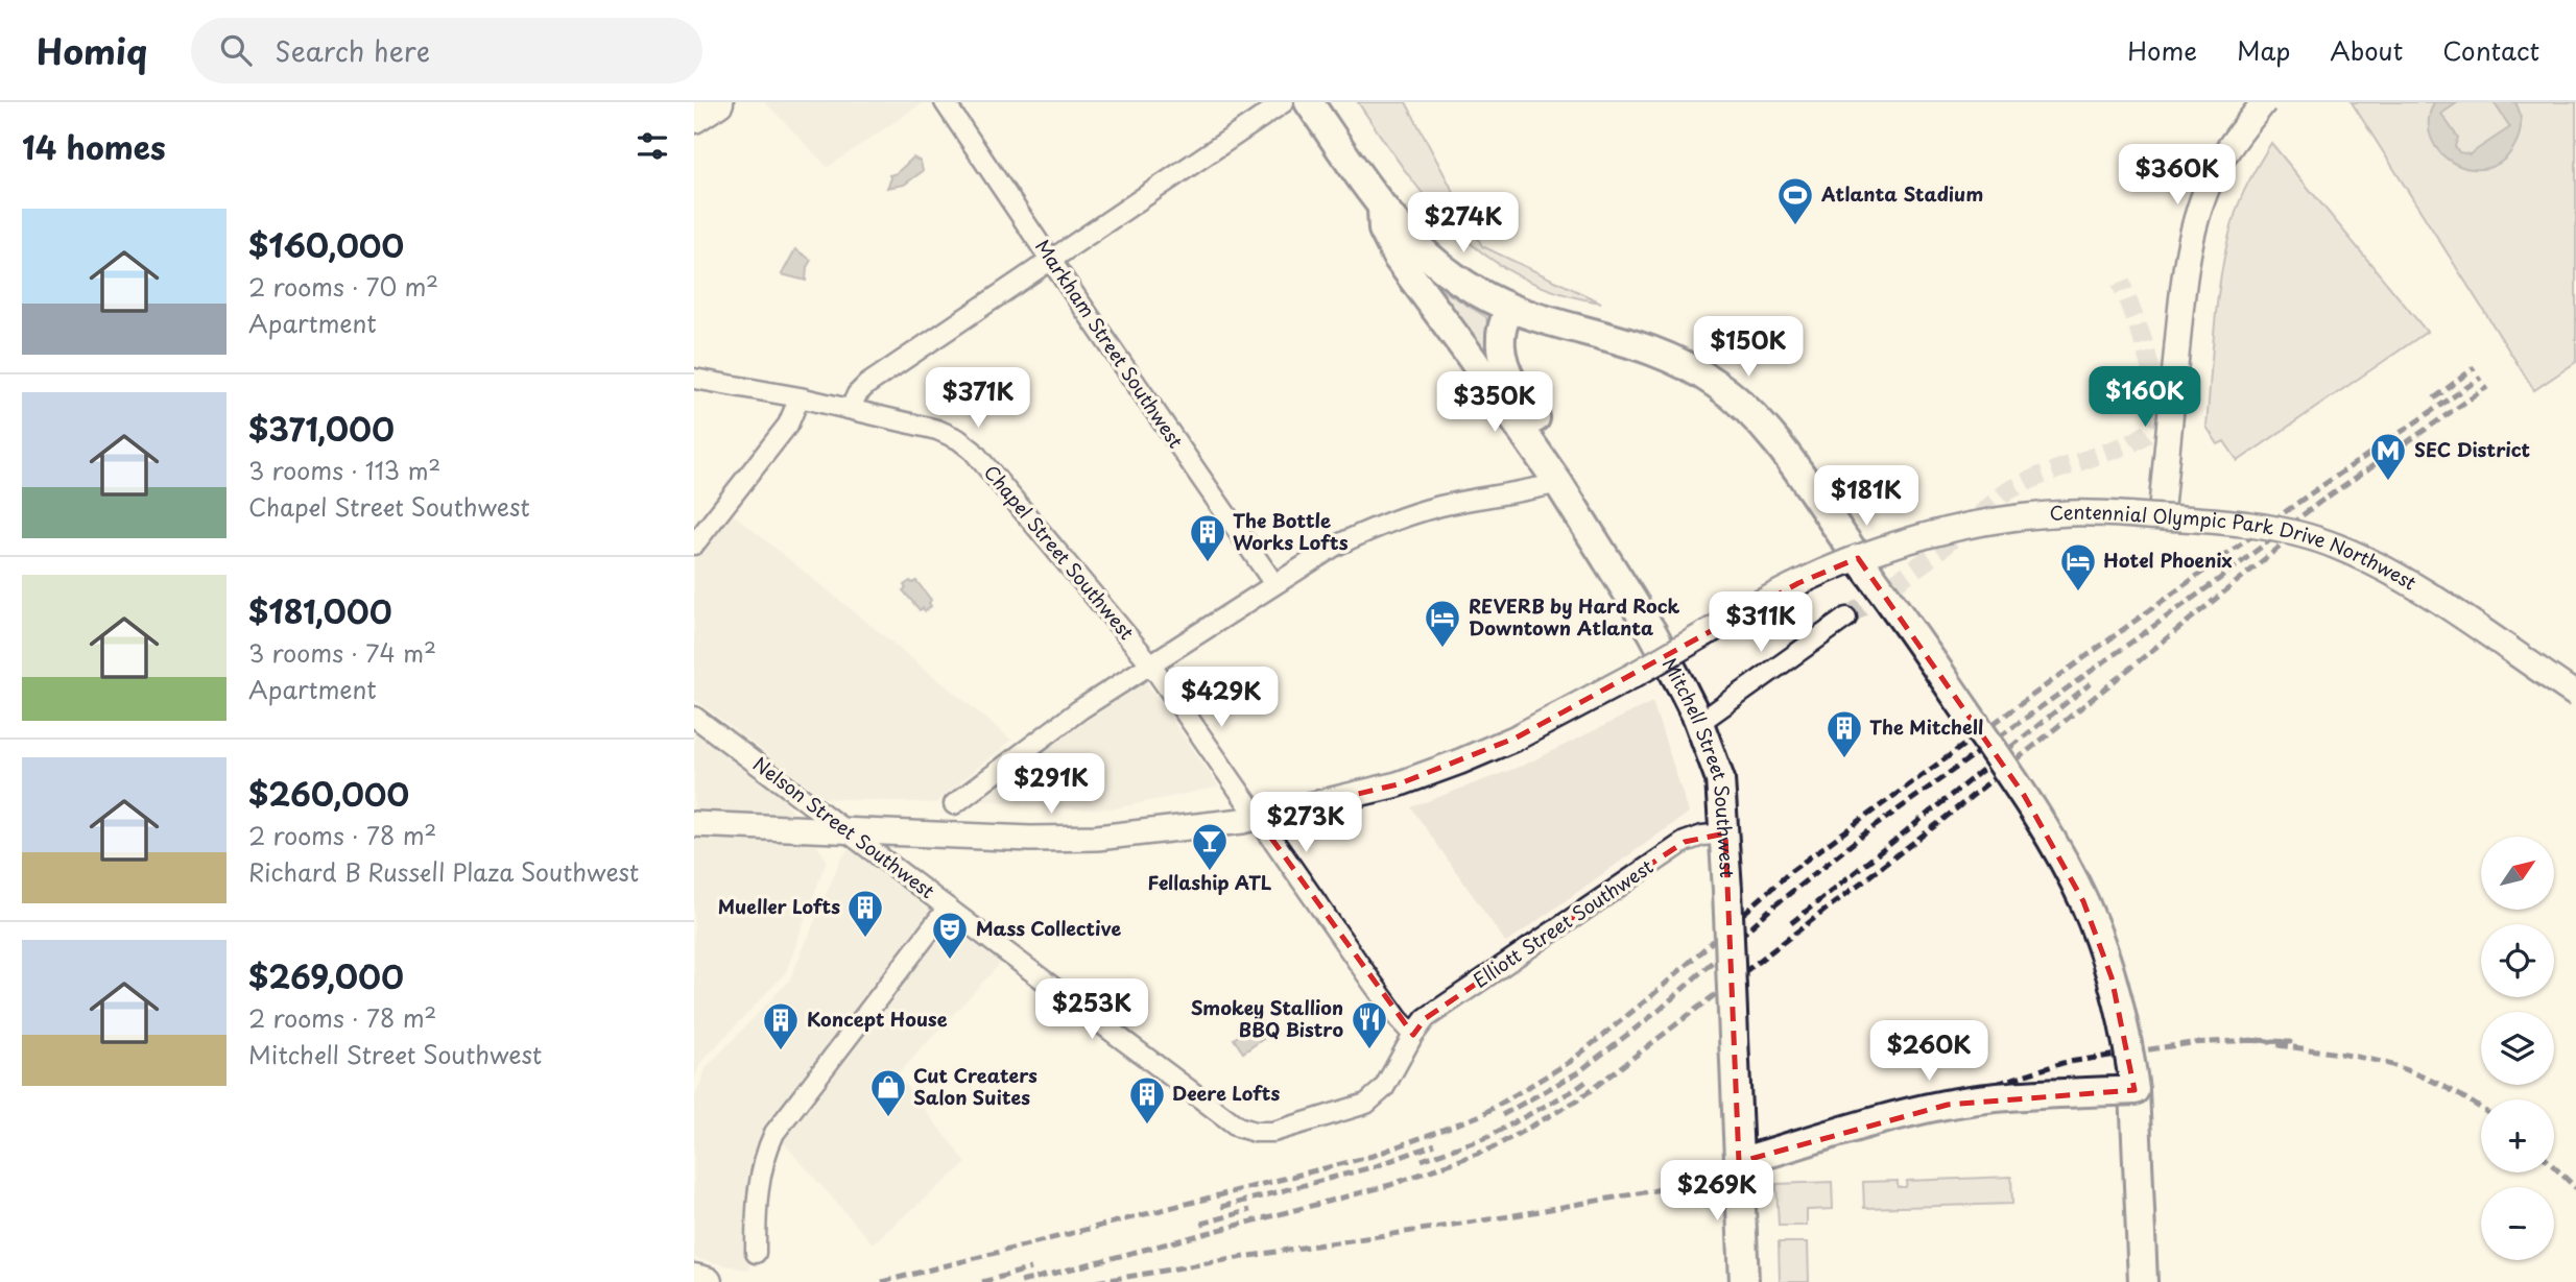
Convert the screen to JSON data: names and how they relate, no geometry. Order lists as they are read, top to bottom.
{
  "streets": {
    "main road": ["Mitchell Street Southwest"],
    "street": [
      "Markham Street Southwest",
      "Chapel Street Southwest",
      "Centennial Olympic Park Drive Northwest",
      "Nelson Street Southwest",
      "Elliott Street Southwest"
    ]
  },
  "crossings": [
    ["Chapel Street Southwest", "Centennial Olympic Park Drive Northwest"],
    ["Chapel Street Southwest", "Nelson Street Southwest"],
    ["Chapel Street Southwest", "Elliott Street Southwest"],
    ["Centennial Olympic Park Drive Northwest", "Nelson Street Southwest"],
    ["Mitchell Street Southwest", "Elliott Street Southwest"],
    ["Nelson Street Southwest", "Elliott Street Southwest"]
  ],
  "places": {
    "sports": ["Atlanta Stadium"],
    "metro station": ["SEC District"],
    "building": [
      "The Bottle Works Lofts",
      "The Mitchell",
      "Mueller Lofts",
      "Koncept House",
      "Deere Lofts"
    ],
    "hotel": ["Hotel Phoenix", "REVERB by Hard Rock Downtown Atlanta"],
    "bar": ["Fellaship ATL"],
    "theatre": ["Mass Collective"],
    "restaurant": ["Smokey Stallion BBQ Bistro"],
    "shop": ["Cut Creaters Salon Suites"]
  },
  "north": "top right",
  "page": {
    "header": "Homiq",
    "search": "Search here",
    "nav": [
      "Home",
      "Map",
      "About",
      "Contact"
    ],
    "heading": "14 homes",
    "price": [
      "$360K",
      "$274K",
      "$150K",
      "$160K",
      "$371K",
      "$350K",
      "$181K",
      "$311K",
      "$429K",
      "$291K",
      "$273K",
      "$253K",
      "$260K",
      "$269K"
    ],
    "list": [
      {
        "name": "$160,000",
        "note": "2 rooms · 70 m² · Apartment"
      },
      {
        "name": "$371,000",
        "note": "3 rooms · 113 m² · Chapel Street Southwest"
      },
      {
        "name": "$181,000",
        "note": "3 rooms · 74 m² · Apartment"
      },
      {
        "name": "$260,000",
        "note": "2 rooms · 78 m² · Richard B Russell Plaza Southwest"
      },
      {
        "name": "$269,000",
        "note": "2 rooms · 78 m² · Mitchell Street Southwest"
      }
    ],
    "map_buttons": ["+", "−"]
  }
}
